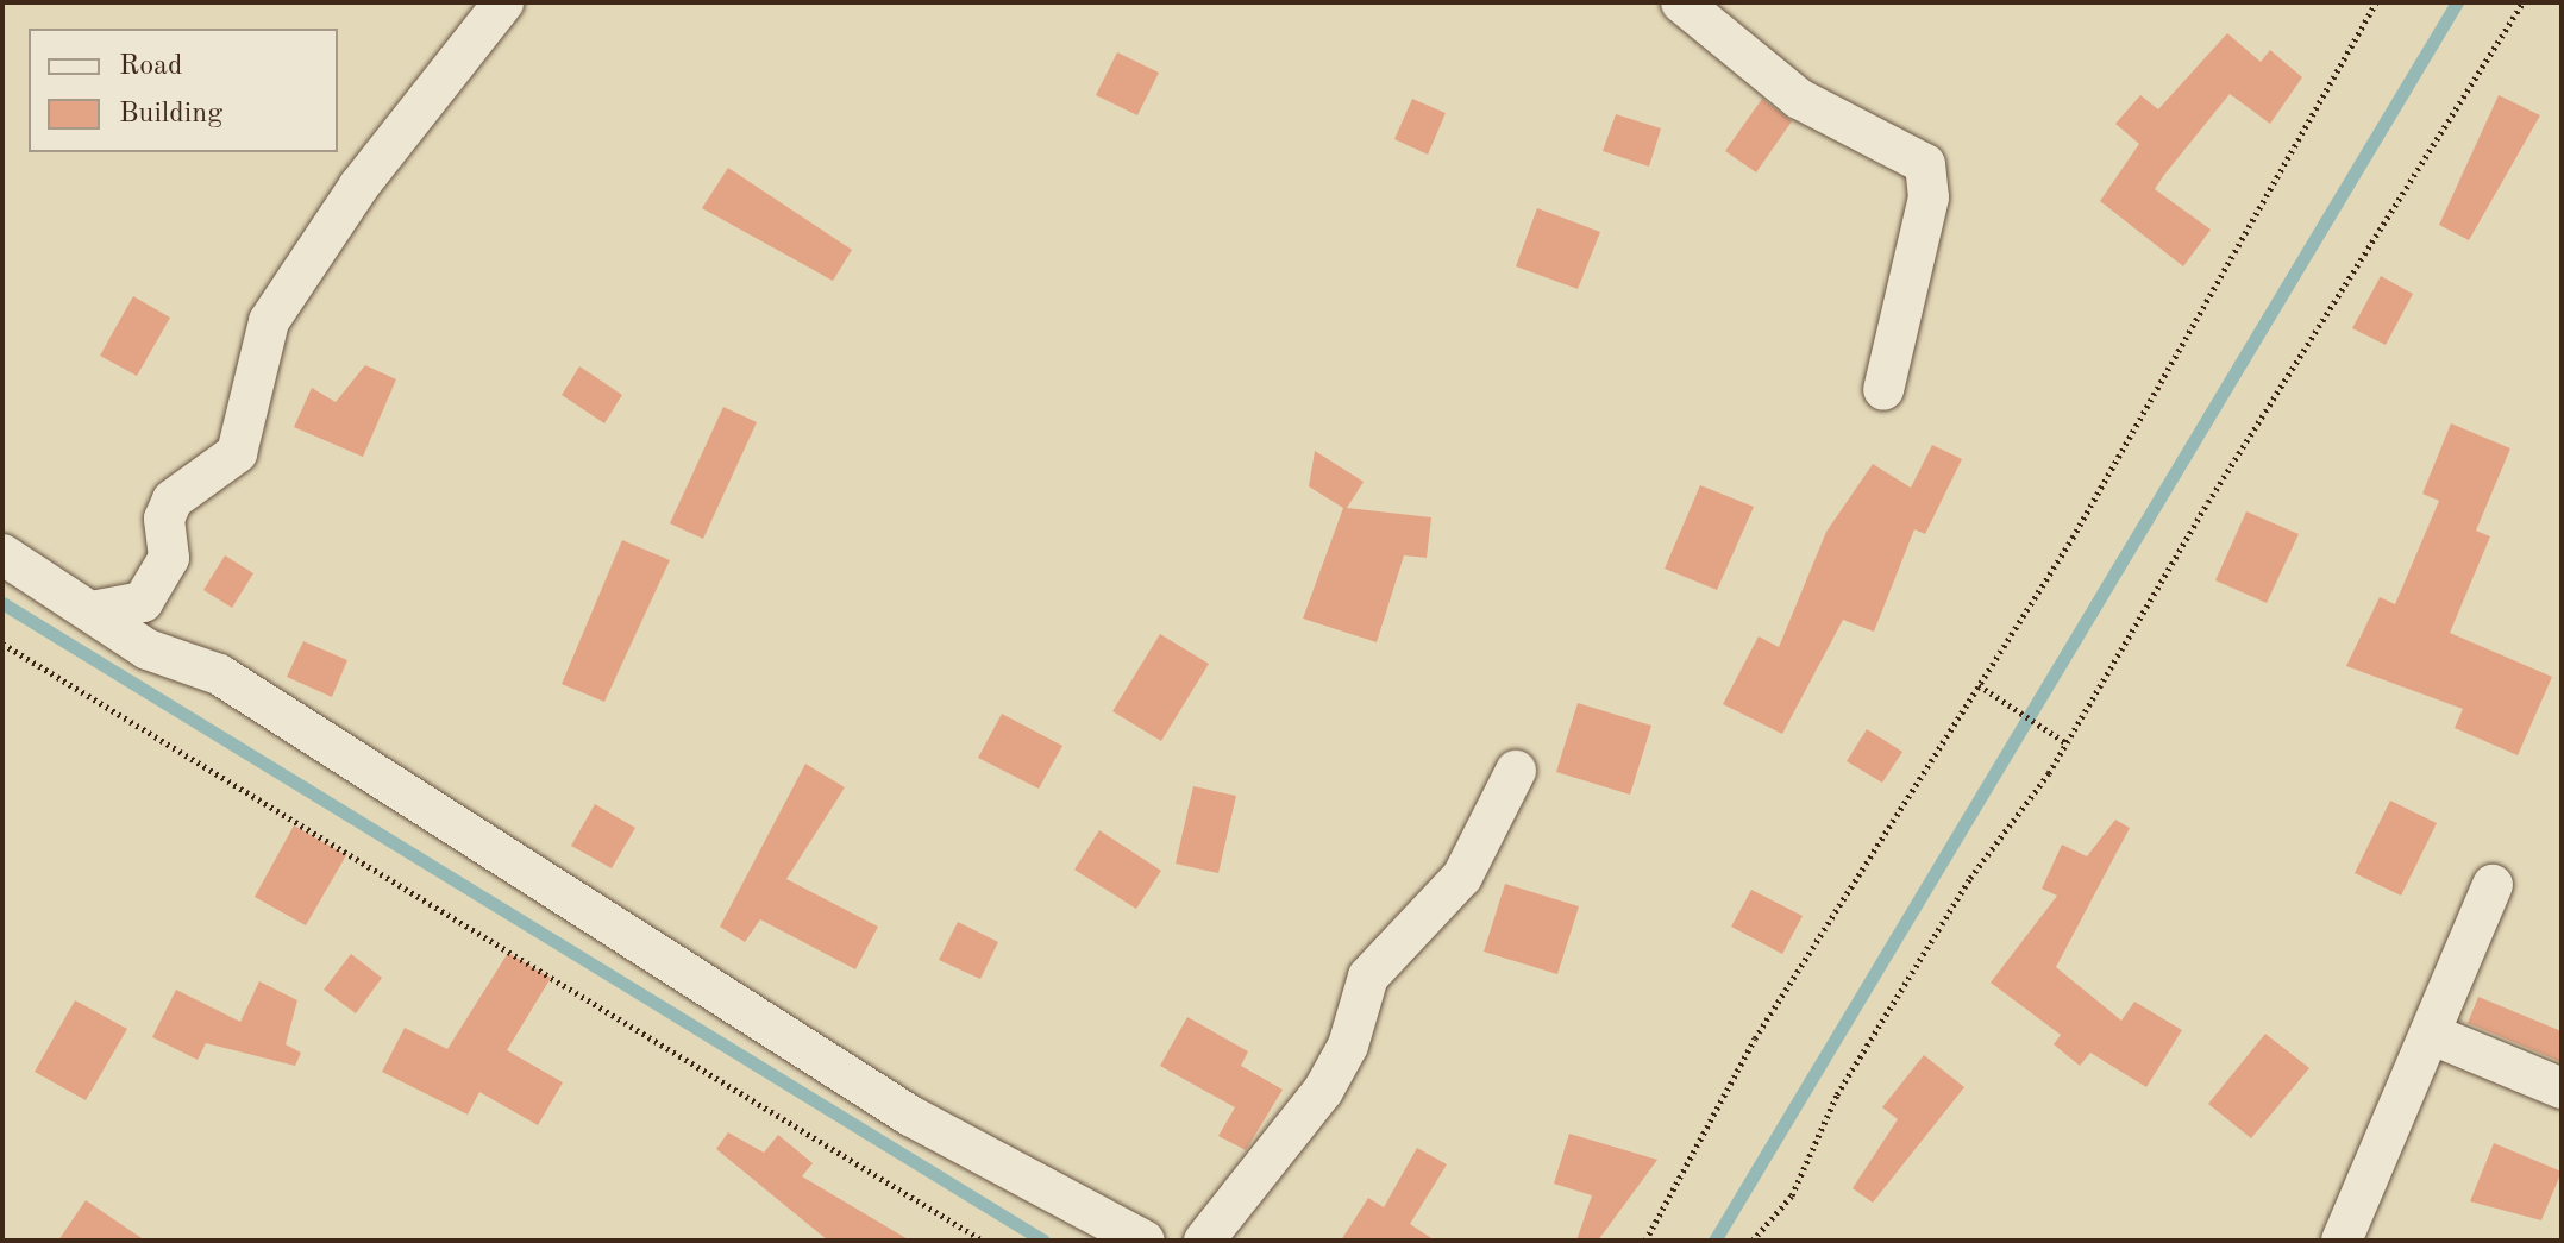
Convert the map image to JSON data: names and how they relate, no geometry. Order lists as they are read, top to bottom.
{
  "legend": ["Road", "Building"]
}
